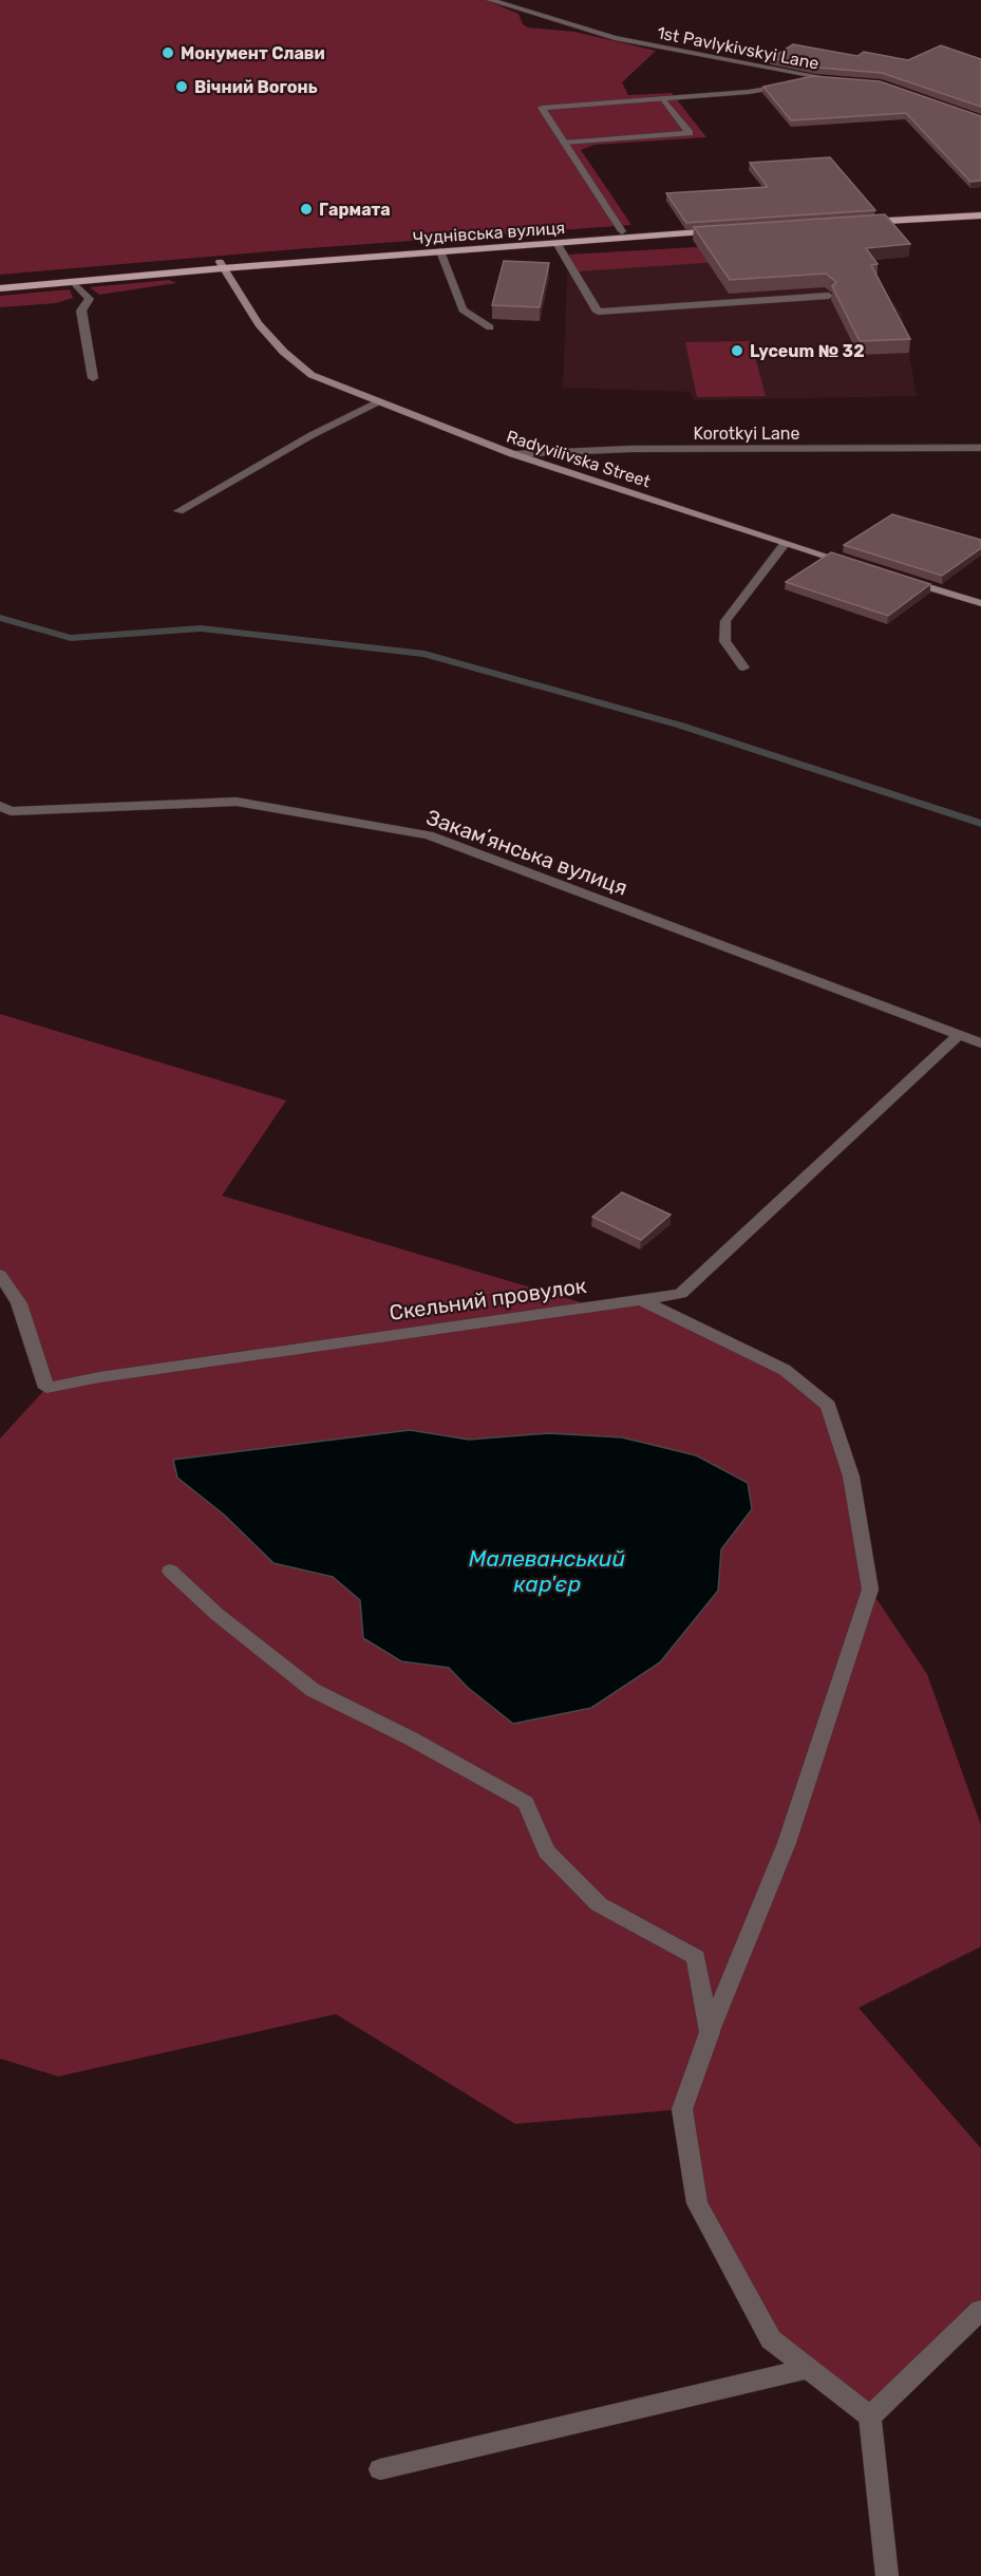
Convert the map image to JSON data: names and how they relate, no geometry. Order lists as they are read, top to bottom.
{
  "streets": {
    "main road": ["Чуднівська вулиця"],
    "street": [
      "1st Pavlykivskyi Lane",
      "Korotkyi Lane",
      "Radyvilivska Street",
      "Закамʼянська вулиця",
      "Скельний провулок"
    ]
  },
  "crossings": [
    ["Чуднівська вулиця", "Radyvilivska Street"],
    ["Korotkyi Lane", "Radyvilivska Street"],
    ["Закамʼянська вулиця", "Скельний провулок"]
  ],
  "water": ["Малеванський кар'єр"],
  "places": [
    "Монумент Слави",
    "Вічний Вогонь",
    "Гармата",
    "Lyceum № 32"
  ]
}
